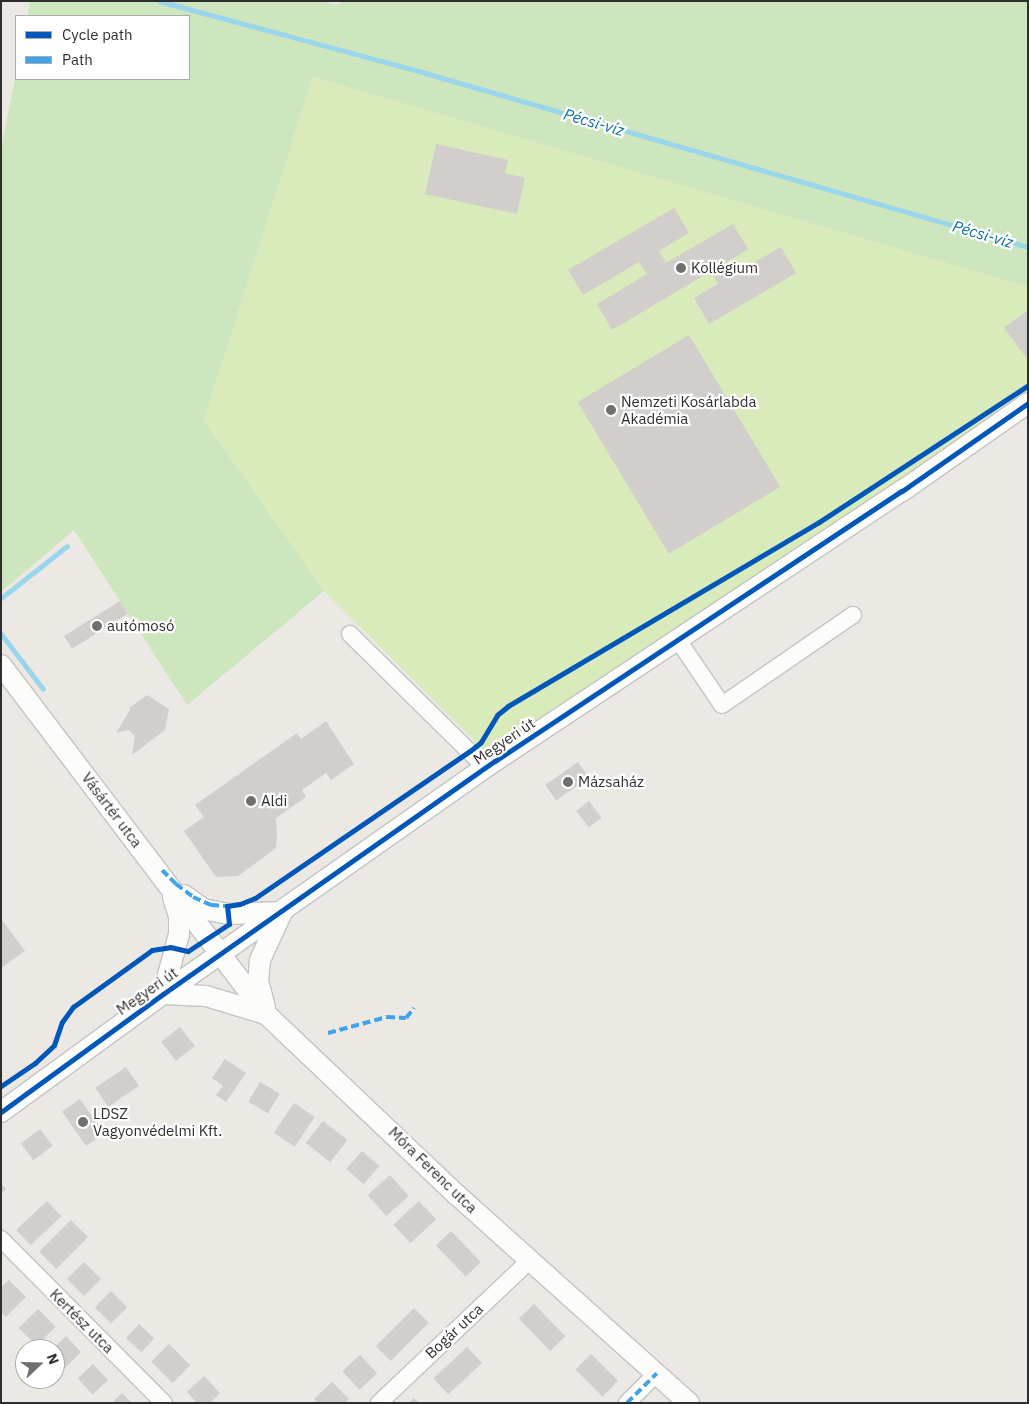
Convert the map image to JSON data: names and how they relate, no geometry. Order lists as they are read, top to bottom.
{
  "streets": {
    "street": [
      "Megyeri út",
      "Vásártér utca",
      "Móra Ferenc utca",
      "Kertész utca",
      "Bogár utca"
    ]
  },
  "crossings": [
    ["Megyeri út", "Vásártér utca"],
    ["Megyeri út", "Móra Ferenc utca"],
    ["Vásártér utca", "Móra Ferenc utca"],
    ["Móra Ferenc utca", "Bogár utca"]
  ],
  "water": ["Pécsi-víz"],
  "places": [
    "Kollégium",
    "Nemzeti Kosárlabda Akadémia",
    "autómosó",
    "Mázsaház",
    "Aldi",
    "LDSZ Vagyonvédelmi Kft."
  ],
  "legend": ["Cycle path", "Path"],
  "north": "right"
}
